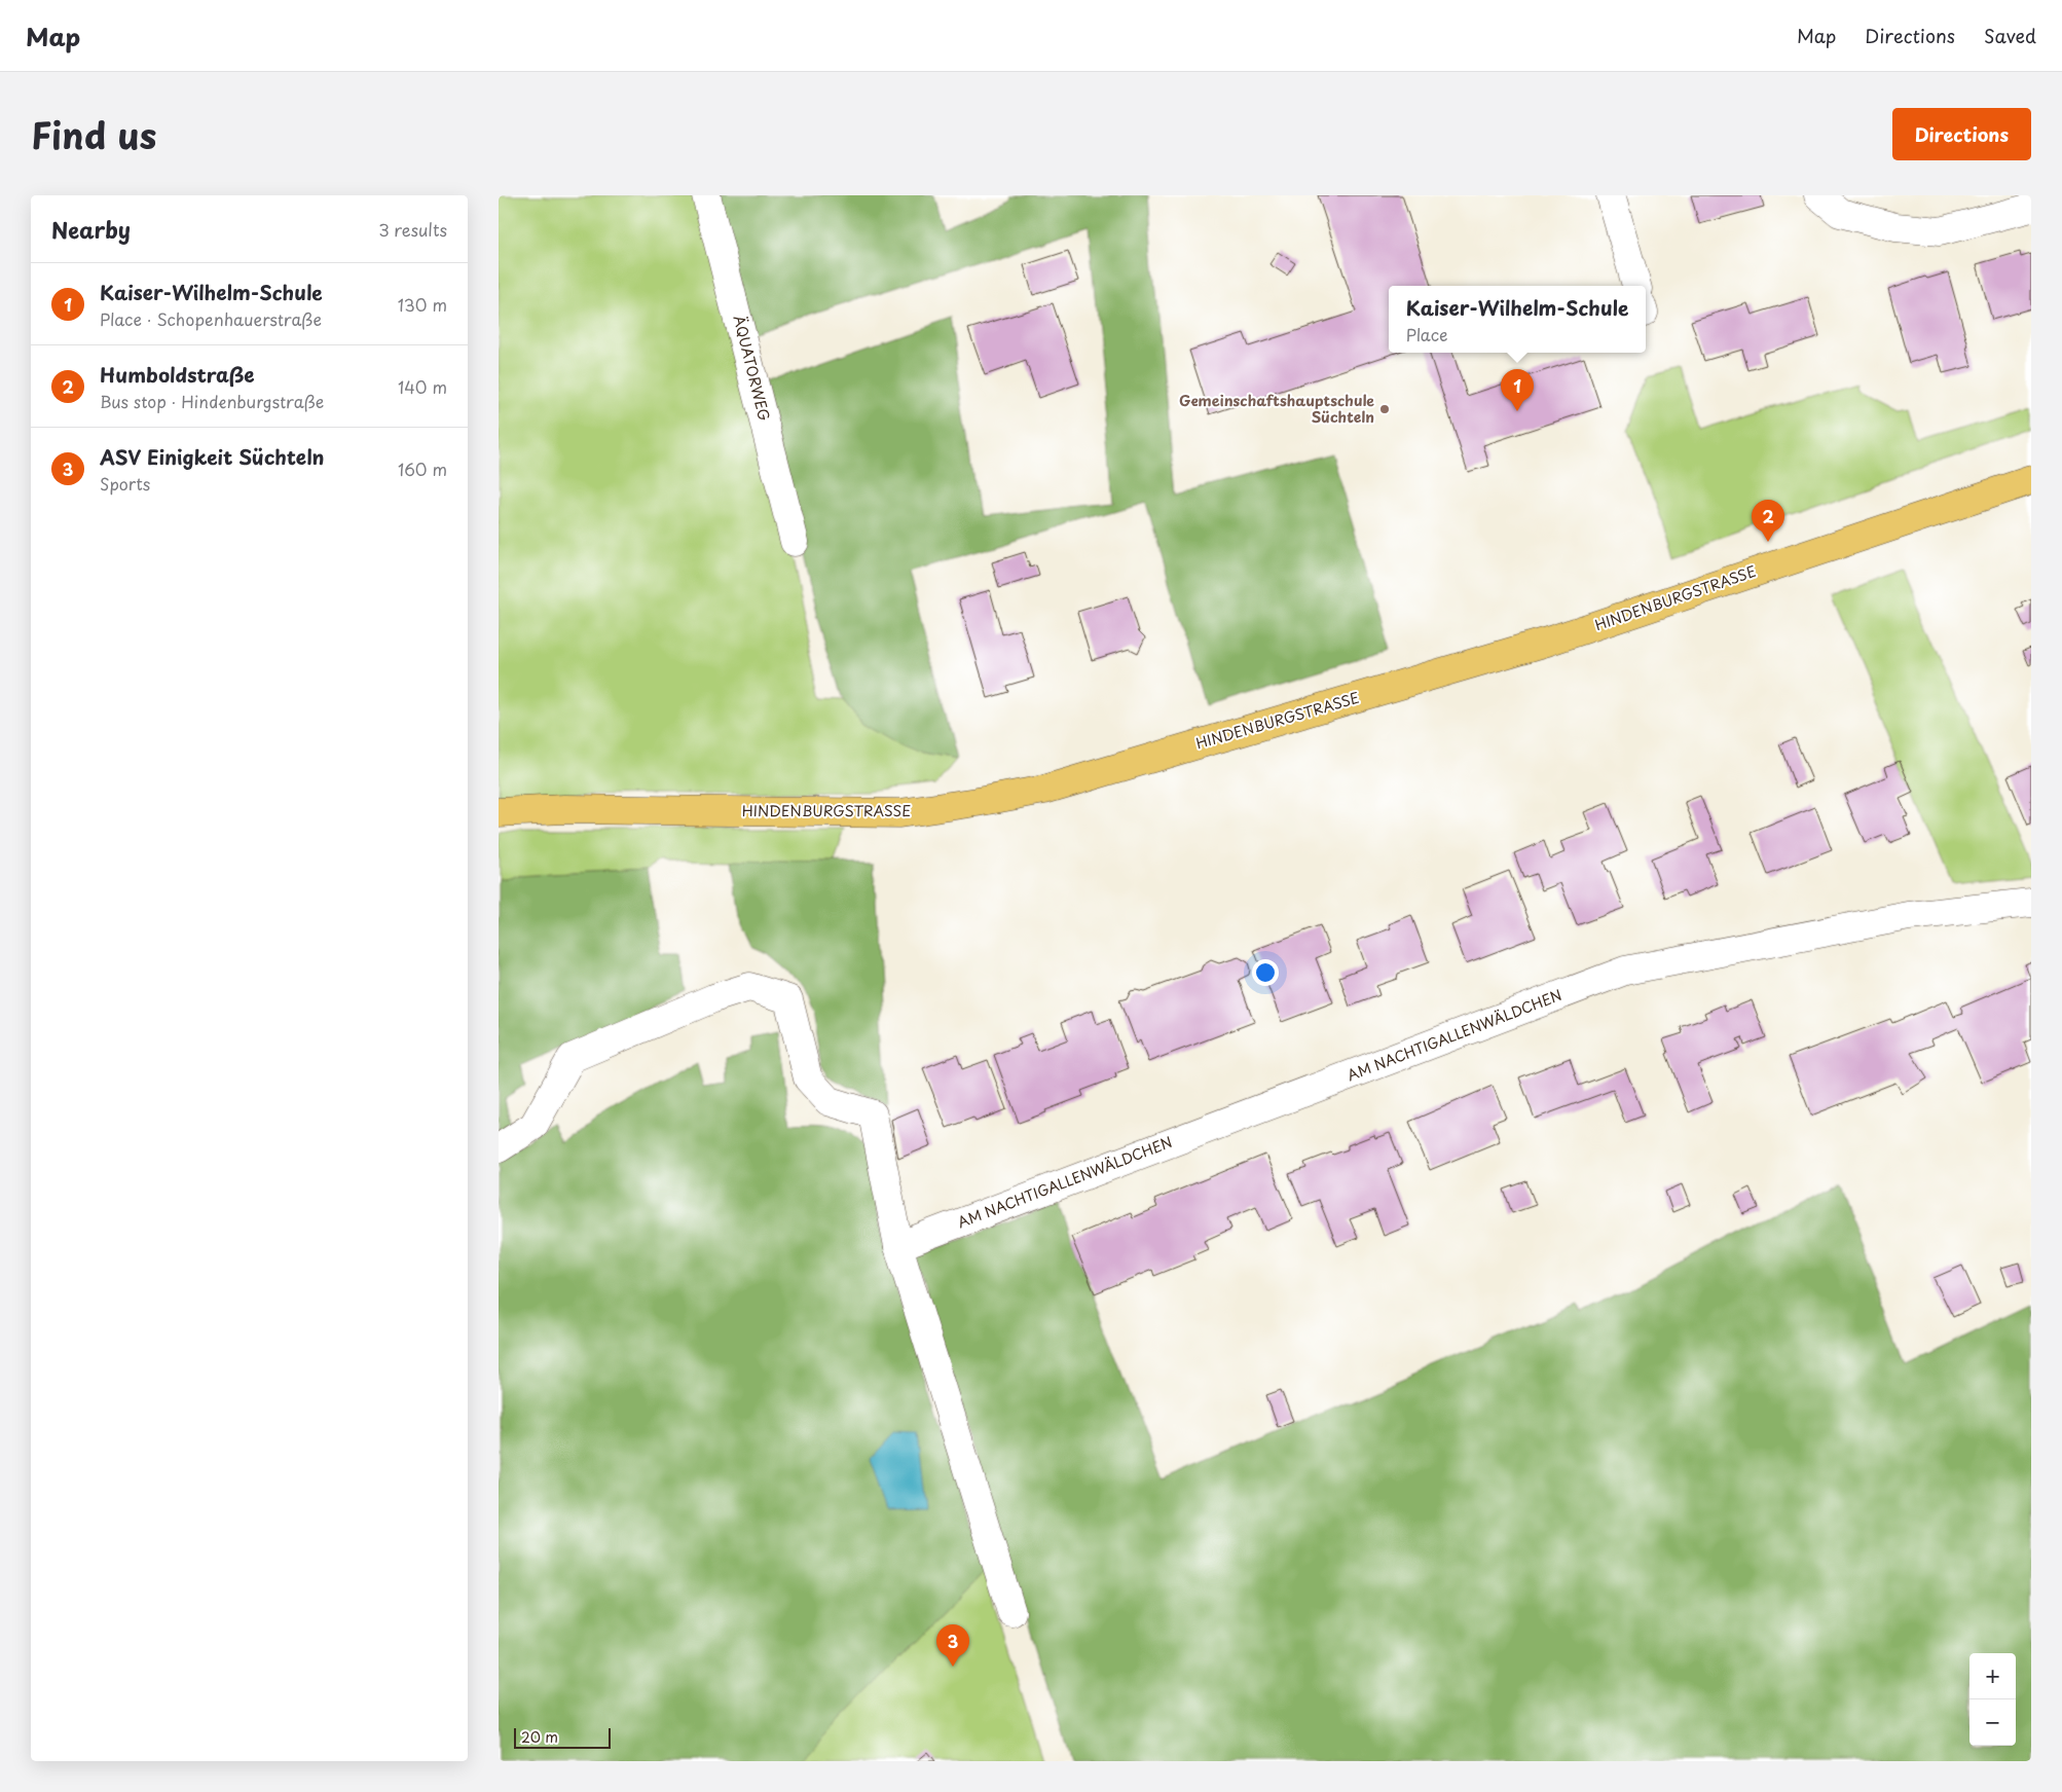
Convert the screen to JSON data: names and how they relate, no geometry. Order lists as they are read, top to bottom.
{
  "streets": {
    "main road": ["HINDENBURGSTRASSE"],
    "street": ["ÄQUATORWEG", "AM NACHTIGALLENWÄLDCHEN"]
  },
  "places": ["Gemeinschaftshauptschule Süchteln"],
  "scale_bar": "20 m",
  "page": {
    "header": "Map",
    "nav": ["Map", "Directions", "Saved"],
    "title": "Find us",
    "buttons": "Directions",
    "heading": ["Nearby", "3 results"],
    "list": [
      {
        "mark": "1",
        "name": "Kaiser-Wilhelm-Schule",
        "note": "Place · Schopenhauerstraße",
        "value": "130 m"
      },
      {
        "mark": "2",
        "name": "Humboldstraße",
        "note": "Bus stop · Hindenburgstraße",
        "value": "140 m"
      },
      {
        "mark": "3",
        "name": "ASV Einigkeit Süchteln",
        "note": "Sports",
        "value": "160 m"
      }
    ],
    "popup": ["Kaiser-Wilhelm-Schule", "Place"],
    "pins": ["1", "2", "3"],
    "map_buttons": ["+", "−"],
    "scale": "20 m"
  }
}
